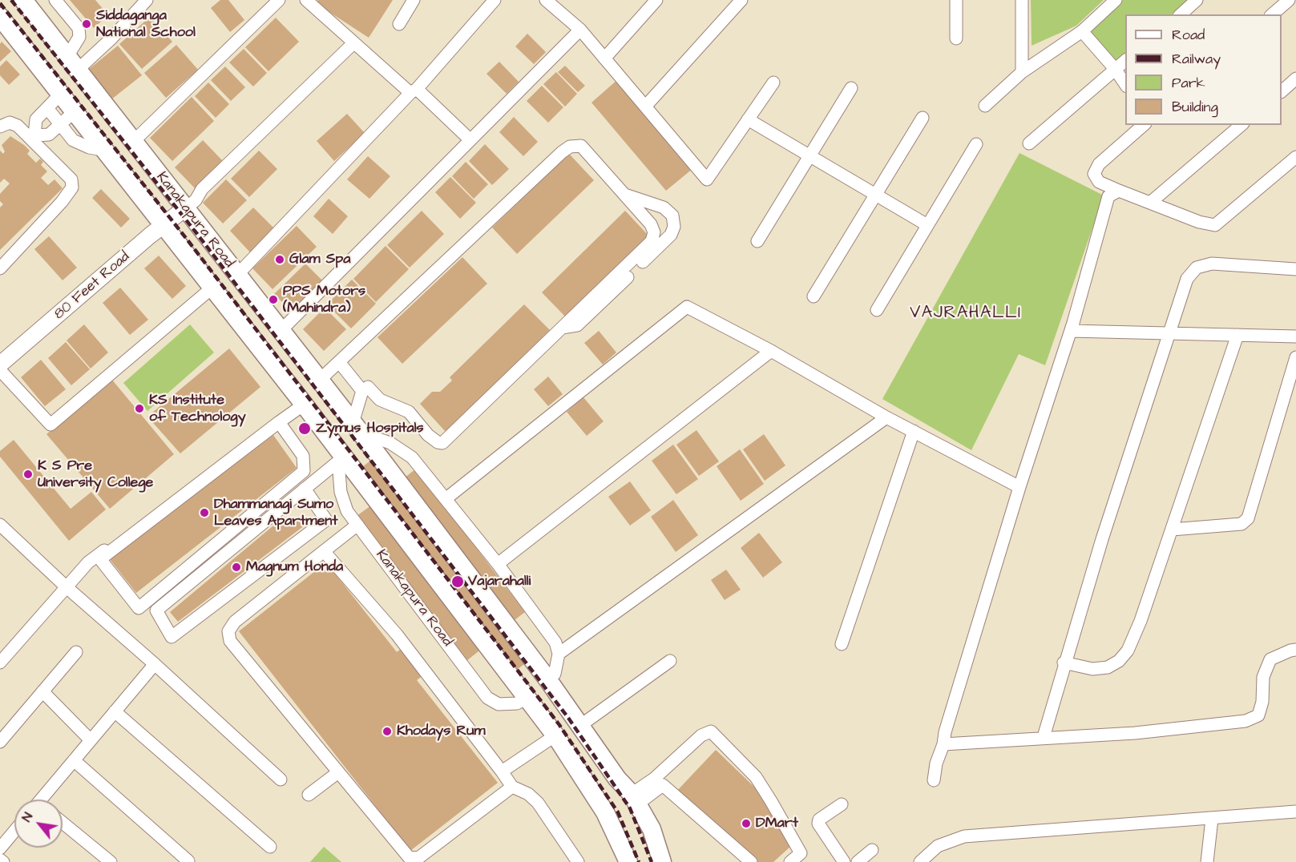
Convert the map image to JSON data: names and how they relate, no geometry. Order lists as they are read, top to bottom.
{
  "streets": {
    "highway": ["Kanakapura Road"],
    "main road": ["80 Feet Road"]
  },
  "crossings": [
    ["Kanakapura Road", "80 Feet Road"]
  ],
  "districts": ["VAJRAHALLI"],
  "places": [
    "Siddaganga National School",
    "Glam Spa",
    "PPS Motors (Mahindra)",
    "KS Institute of Technology",
    "Zymus Hospitals",
    "K S Pre University College",
    "Dhammanagi Sumo Leaves Apartment",
    "Magnum Honda",
    "Vajarahalli",
    "Khodays Rum",
    "DMart"
  ],
  "legend": [
    "Road",
    "Railway",
    "Park",
    "Building"
  ],
  "north": "top left"
}
